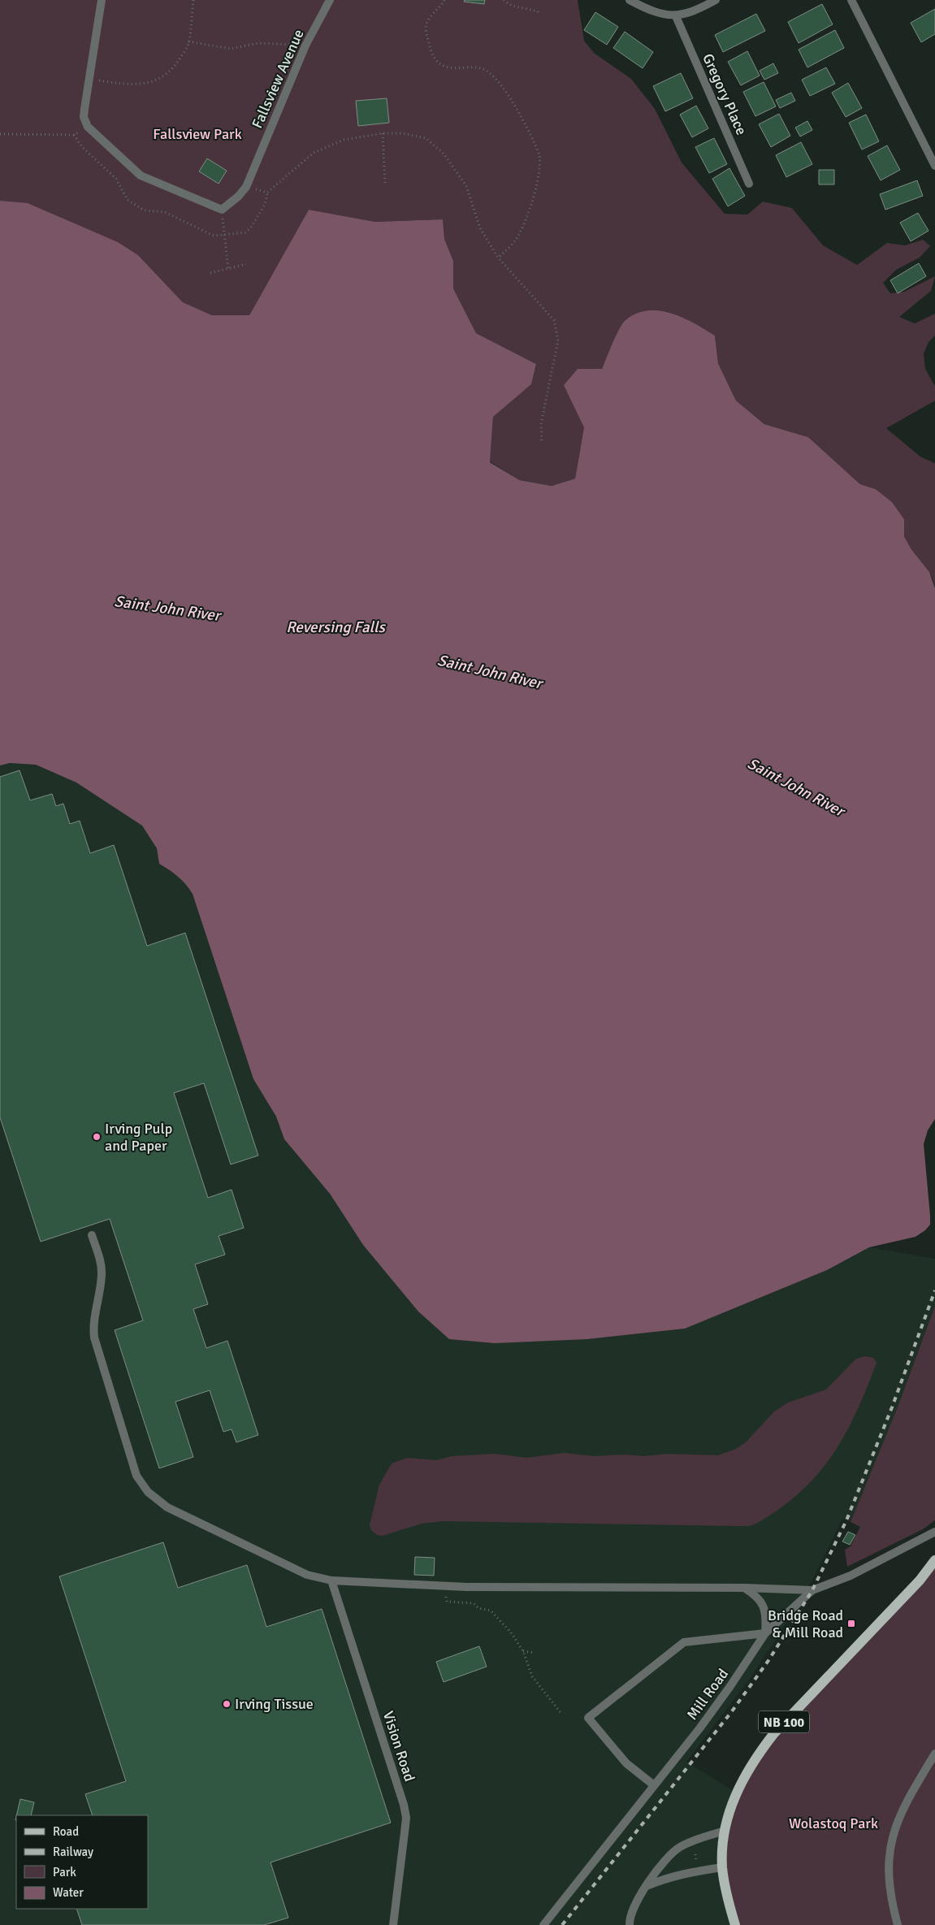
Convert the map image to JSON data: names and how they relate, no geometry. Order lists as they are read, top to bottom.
{
  "streets": {
    "main road": ["NB 100"],
    "street": [
      "Fallsview Avenue",
      "Gregory Place",
      "Mill Road",
      "Vision Road"
    ]
  },
  "water": ["Saint John River", "Reversing Falls"],
  "parks": ["Fallsview Park", "Wolastoq Park"],
  "places": {
    "other": ["Irving Pulp and Paper", "Irving Tissue"],
    "transit": ["Bridge Road & Mill Road"]
  },
  "legend": [
    "Road",
    "Railway",
    "Park",
    "Water"
  ]
}
